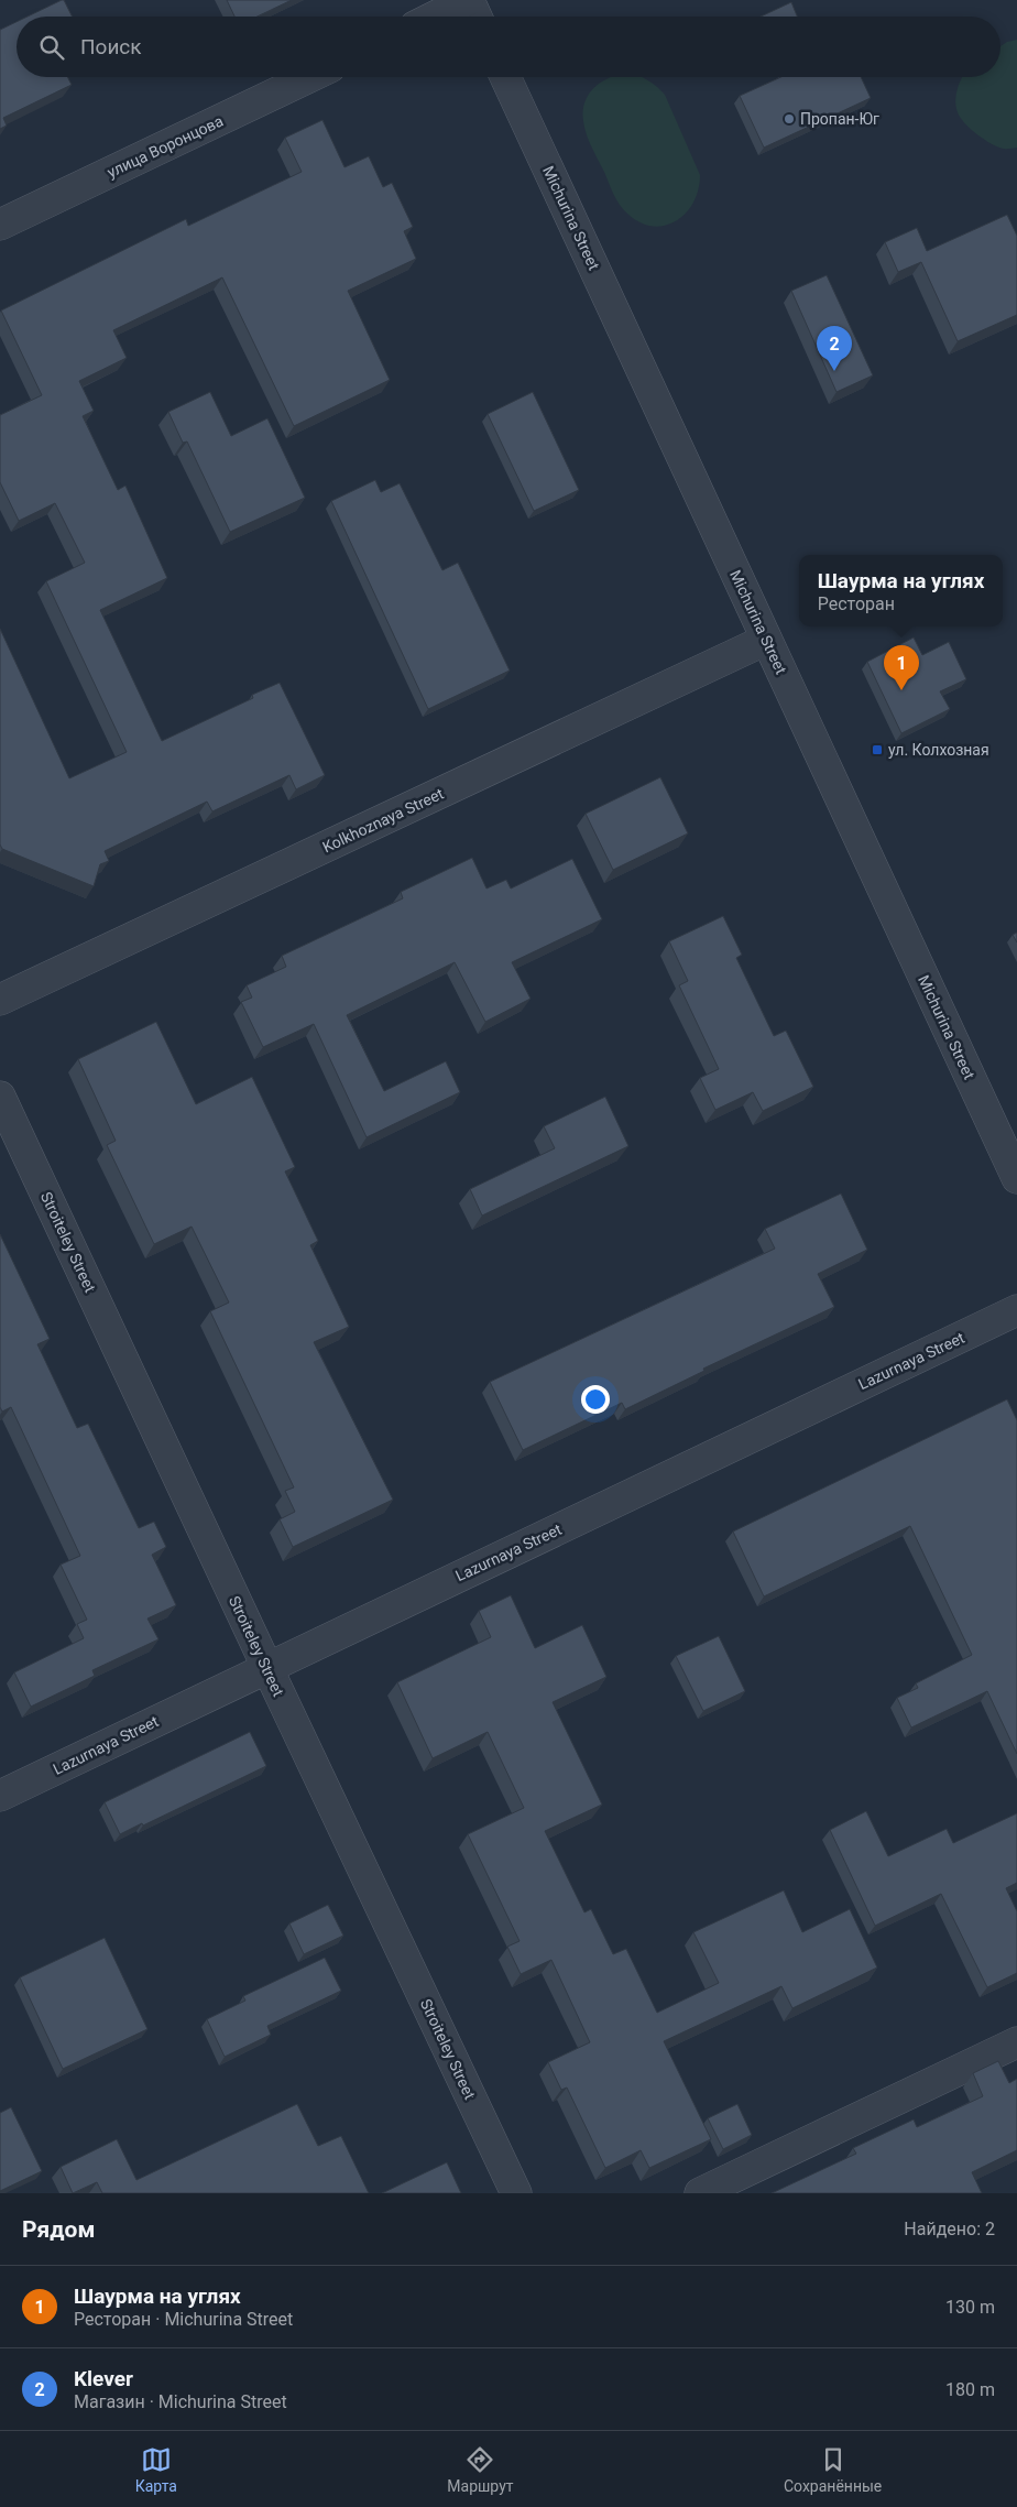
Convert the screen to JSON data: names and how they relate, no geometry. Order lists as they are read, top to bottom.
{
  "streets": {
    "street": [
      "улица Воронцова",
      "Michurina Street",
      "Kolkhoznaya Street",
      "Stroiteley Street",
      "Lazurnaya Street"
    ]
  },
  "crossings": [
    ["Michurina Street", "Kolkhoznaya Street"],
    ["Stroiteley Street", "Lazurnaya Street"]
  ],
  "places": {
    "other": ["Пропан-Юг"],
    "transit": ["ул. Колхозная"]
  },
  "page": {
    "search": "Поиск",
    "pins": ["2", "1"],
    "popup": ["Шаурма на углях", "Ресторан"],
    "heading": ["Рядом", "Найдено: 2"],
    "list": [
      {
        "mark": "1",
        "name": "Шаурма на углях",
        "note": "Ресторан · Michurina Street",
        "value": "130 m"
      },
      {
        "mark": "2",
        "name": "Klever",
        "note": "Магазин · Michurina Street",
        "value": "180 m"
      }
    ],
    "nav": ["Карта", "Маршрут", "Сохранённые"]
  }
}
